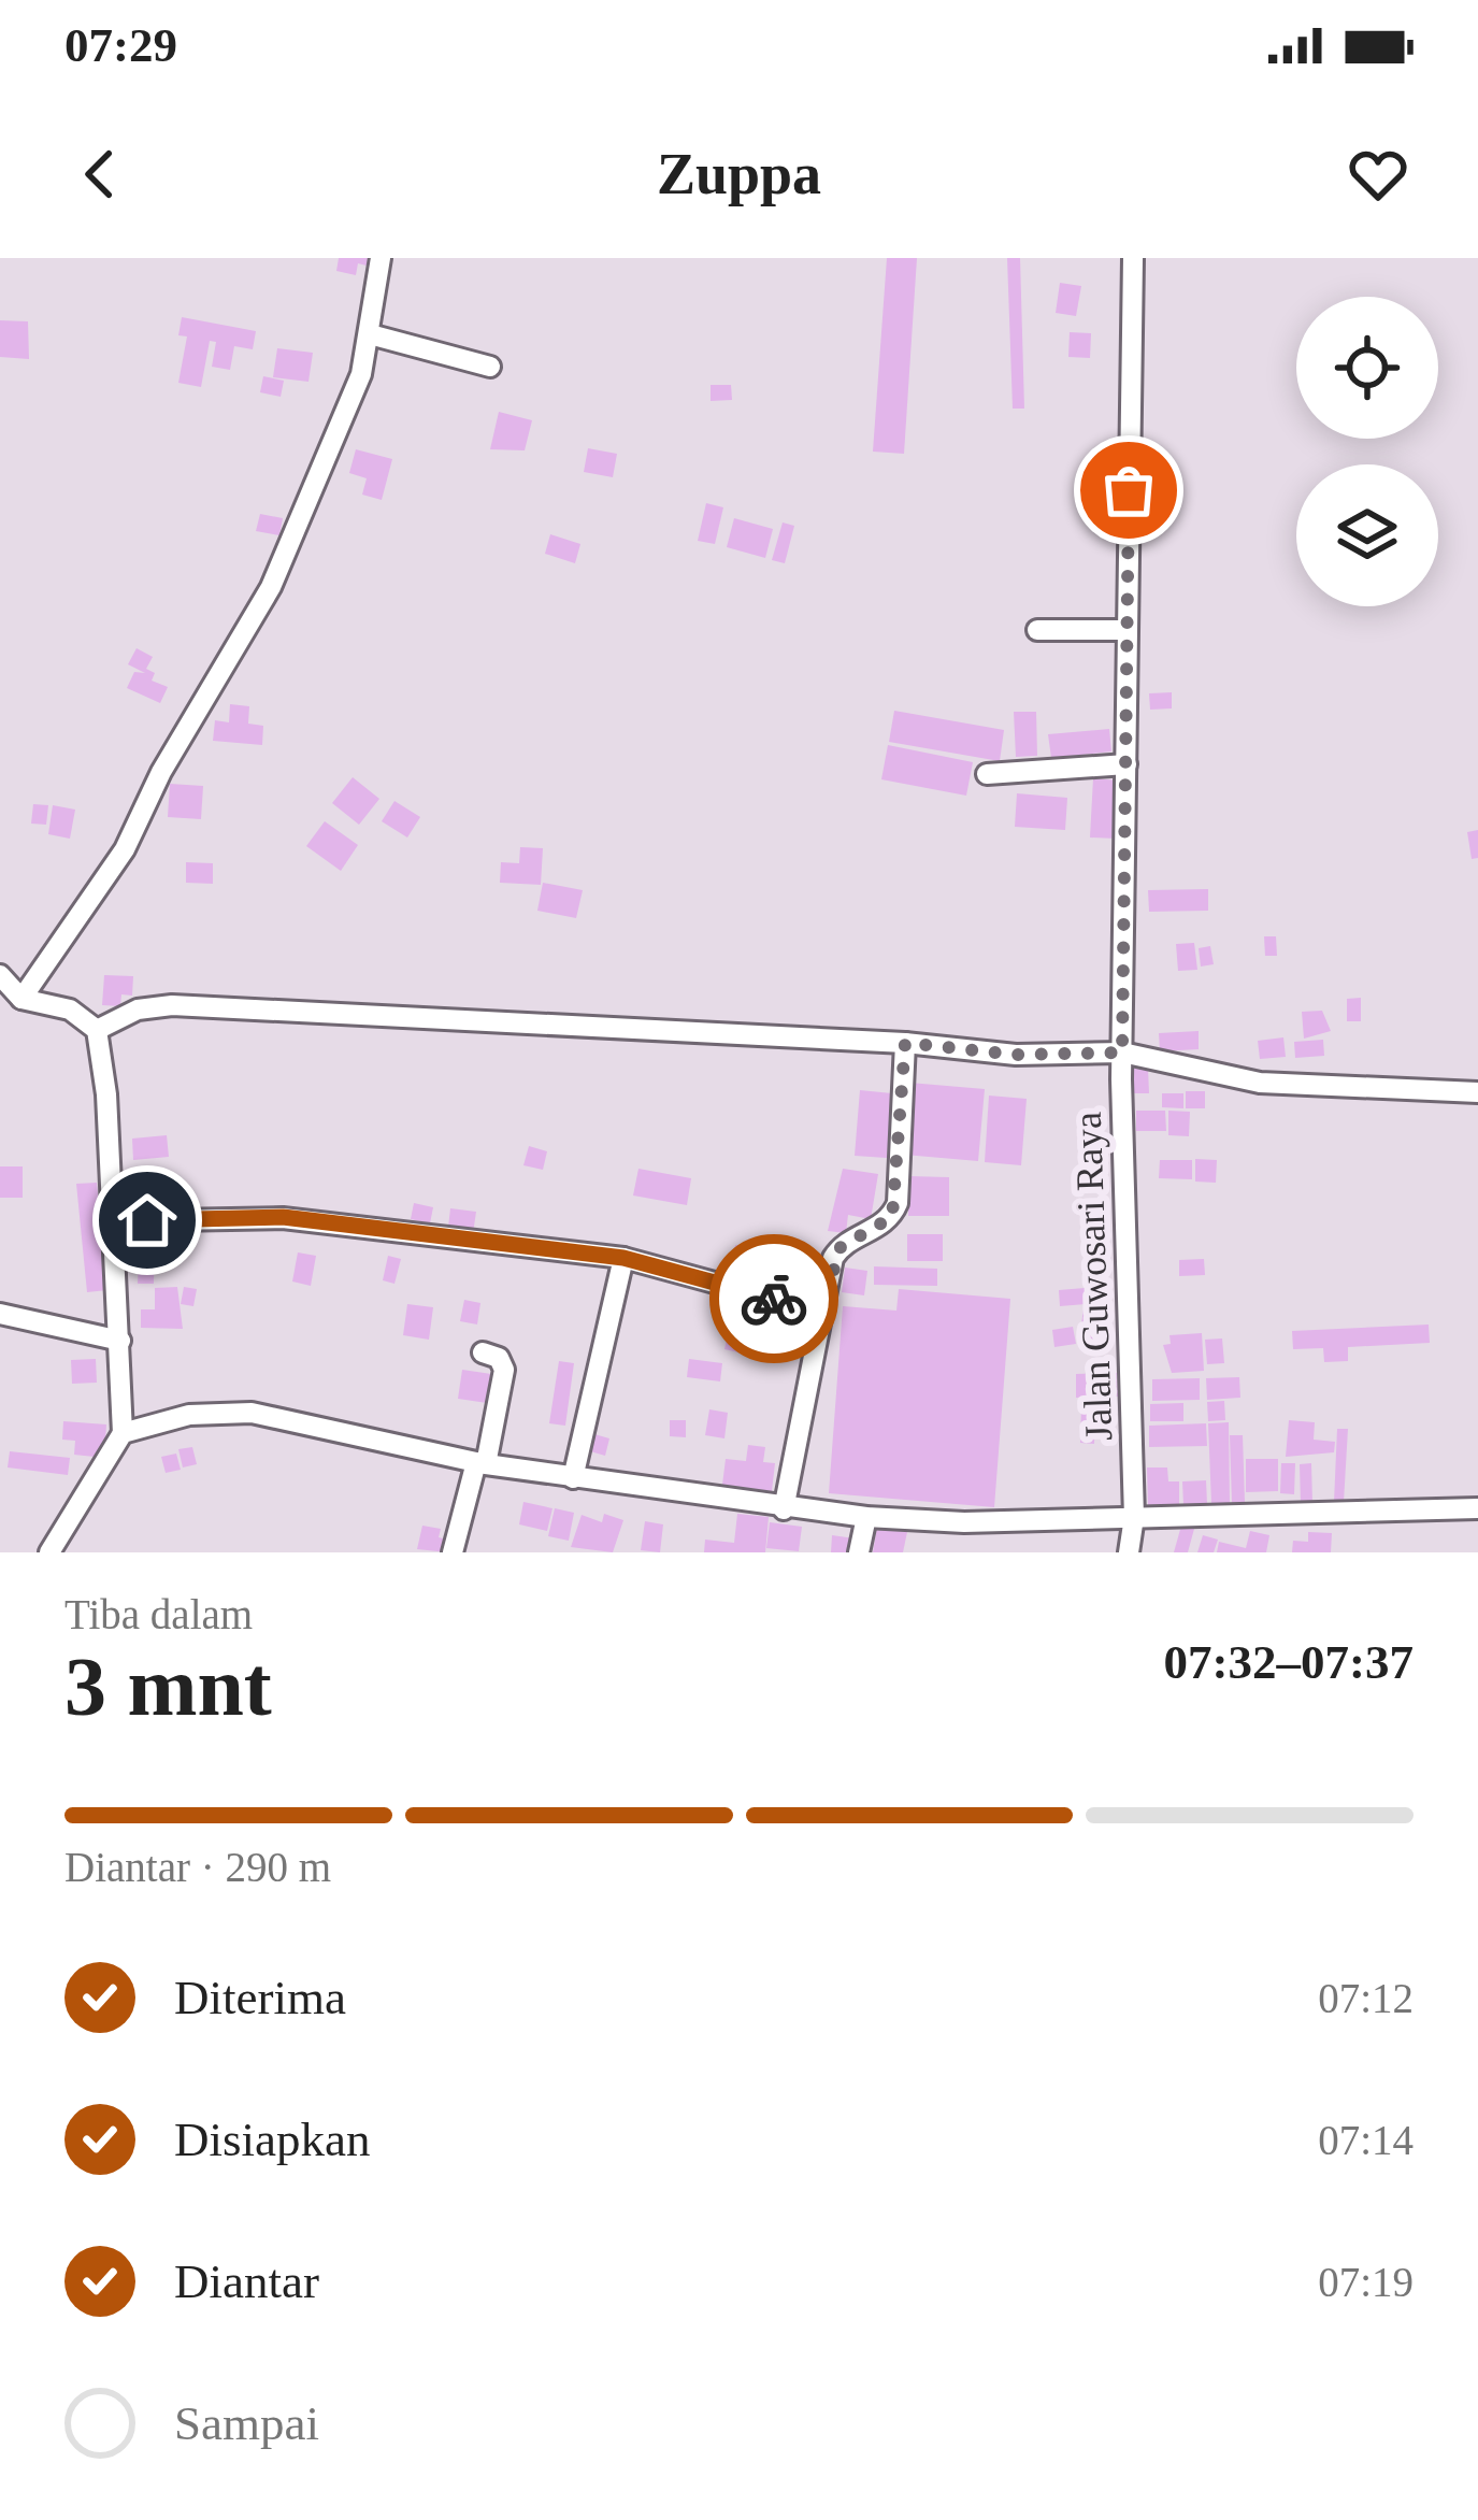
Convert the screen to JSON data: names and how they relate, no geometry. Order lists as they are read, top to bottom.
{
  "streets": {
    "street": ["Jalan Guwosari Raya"]
  },
  "page": {
    "status": "07:29",
    "header": "Zuppa",
    "heading": ["3 mnt", "Tiba dalam", "07:32–07:37"],
    "bar": "Diantar · 290 m",
    "list": [
      ["Diterima", "07:12"],
      ["Disiapkan", "07:14"],
      ["Diantar", "07:19"],
      "Sampai"
    ]
  }
}
